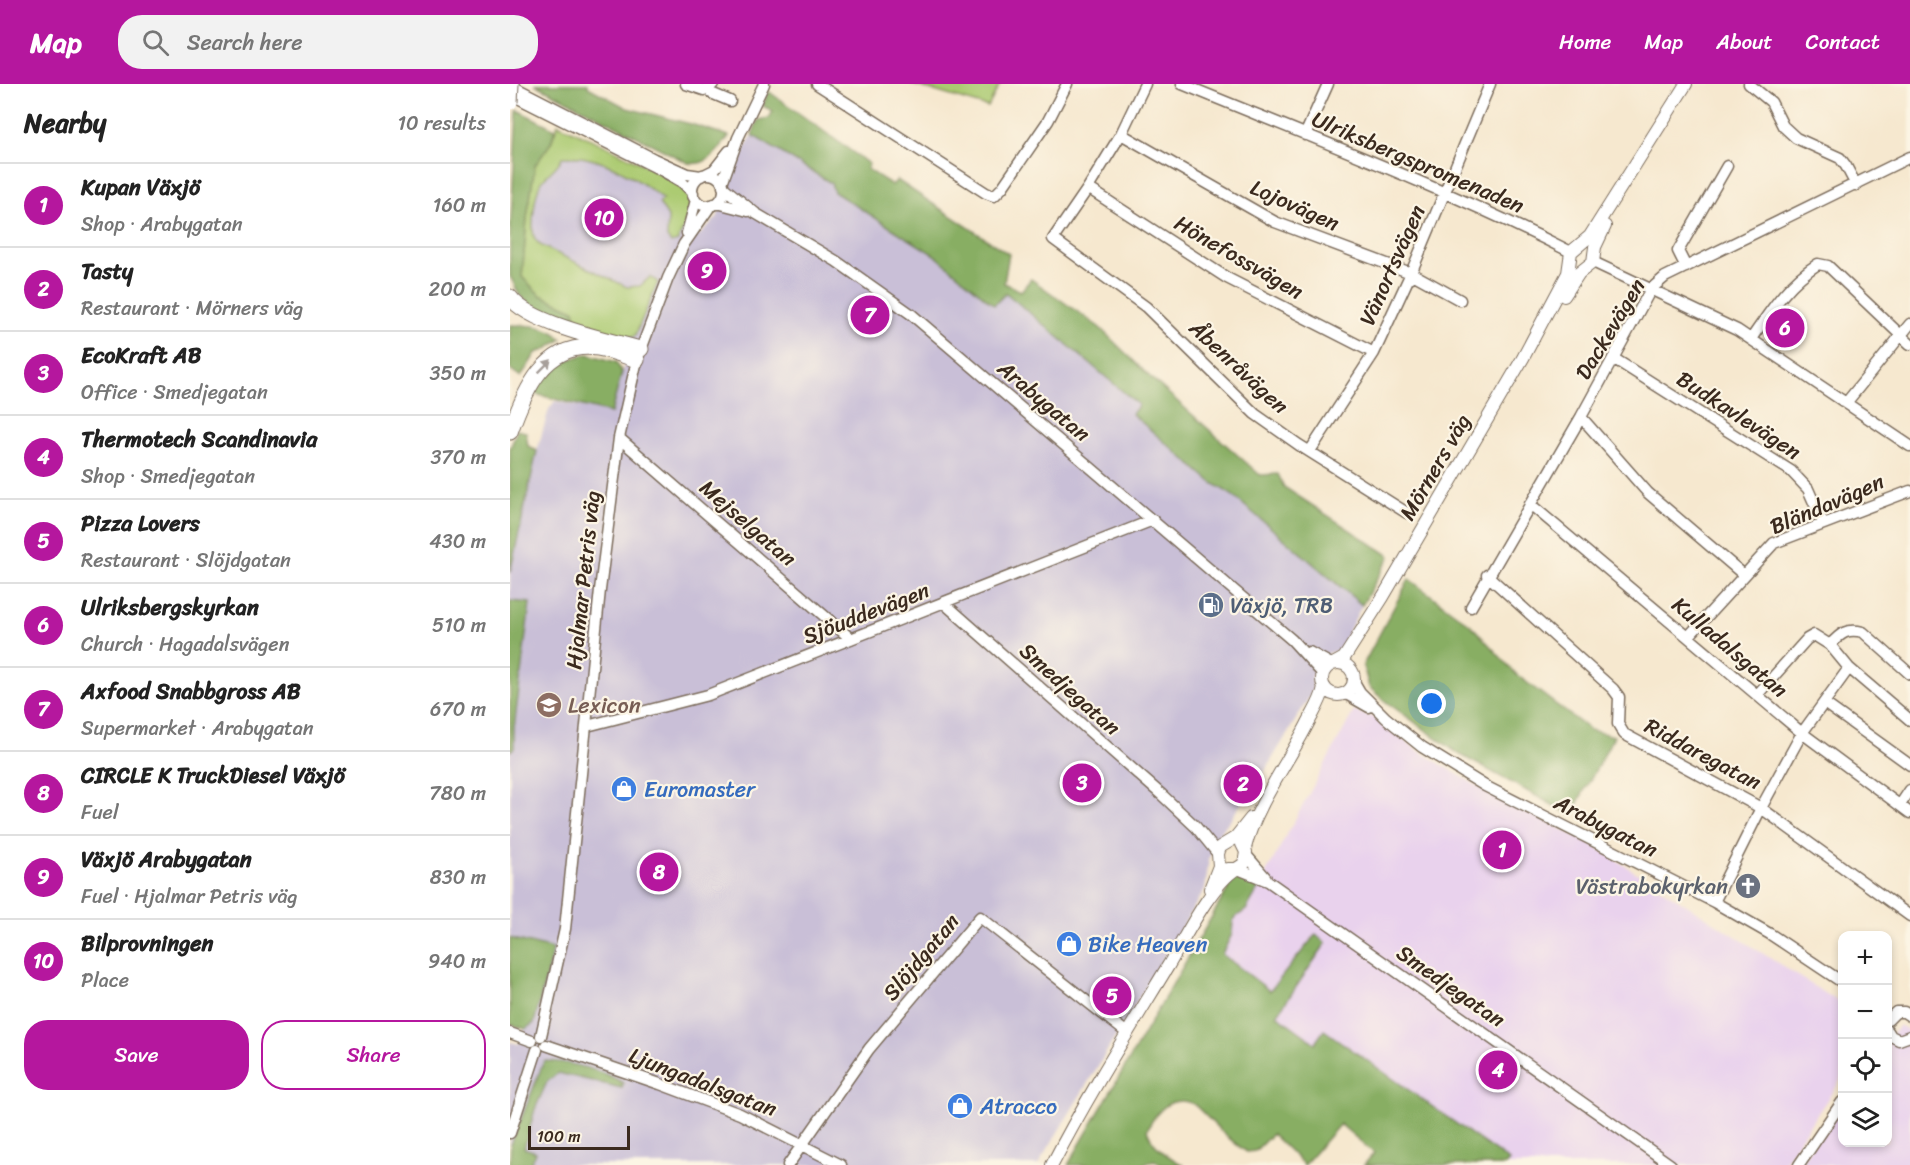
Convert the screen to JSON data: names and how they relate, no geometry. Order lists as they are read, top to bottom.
{
  "streets": {
    "main road": ["Mörners väg"],
    "street": [
      "Ulriksbergspromenaden",
      "Lojovägen",
      "Hönefossvägen",
      "Vänortsvägen",
      "Dackevägen",
      "Åbenråvägen",
      "Arabygatan",
      "Budkavlevägen",
      "Bländavägen",
      "Mejselgatan",
      "Hjalmar Petris väg",
      "Sjöuddevägen",
      "Kulladalsgatan",
      "Smedjegatan",
      "Riddaregatan",
      "Slöjdgatan",
      "Ljungadalsgatan"
    ]
  },
  "crossings": [
    ["Ulriksbergspromenaden", "Vänortsvägen"],
    ["Ulriksbergspromenaden", "Mörners väg"],
    ["Lojovägen", "Vänortsvägen"],
    ["Hönefossvägen", "Vänortsvägen"],
    ["Hönefossvägen", "Åbenråvägen"],
    ["Vänortsvägen", "Åbenråvägen"],
    ["Dackevägen", "Budkavlevägen"],
    ["Dackevägen", "Kulladalsgatan"],
    ["Dackevägen", "Riddaregatan"],
    ["Arabygatan", "Mörners väg"],
    ["Arabygatan", "Hjalmar Petris väg"],
    ["Arabygatan", "Sjöuddevägen"],
    ["Budkavlevägen", "Bländavägen"],
    ["Bländavägen", "Kulladalsgatan"],
    ["Mejselgatan", "Hjalmar Petris väg"],
    ["Mejselgatan", "Sjöuddevägen"],
    ["Hjalmar Petris väg", "Sjöuddevägen"],
    ["Hjalmar Petris väg", "Ljungadalsgatan"],
    ["Sjöuddevägen", "Smedjegatan"],
    ["Slöjdgatan", "Ljungadalsgatan"]
  ],
  "places": {
    "fuel station": ["Växjö, TRB"],
    "school or university": ["Lexicon"],
    "shop": ["Euromaster", "Bike Heaven", "Atracco"],
    "church": ["Västrabokyrkan"]
  },
  "scale_bar": "100 m",
  "page": {
    "header": "Map",
    "search": "Search here",
    "nav": [
      "Home",
      "Map",
      "About",
      "Contact"
    ],
    "heading": ["Nearby", "10 results"],
    "list": [
      {
        "mark": "1",
        "name": "Kupan Växjö",
        "note": "Shop · Arabygatan",
        "value": "160 m"
      },
      {
        "mark": "2",
        "name": "Tasty",
        "note": "Restaurant · Mörners väg",
        "value": "200 m"
      },
      {
        "mark": "3",
        "name": "EcoKraft AB",
        "note": "Office · Smedjegatan",
        "value": "350 m"
      },
      {
        "mark": "4",
        "name": "Thermotech Scandinavia",
        "note": "Shop · Smedjegatan",
        "value": "370 m"
      },
      {
        "mark": "5",
        "name": "Pizza Lovers",
        "note": "Restaurant · Slöjdgatan",
        "value": "430 m"
      },
      {
        "mark": "6",
        "name": "Ulriksbergskyrkan",
        "note": "Church · Hagadalsvägen",
        "value": "510 m"
      },
      {
        "mark": "7",
        "name": "Axfood Snabbgross AB",
        "note": "Supermarket · Arabygatan",
        "value": "670 m"
      },
      {
        "mark": "8",
        "name": "CIRCLE K TruckDiesel Växjö",
        "note": "Fuel",
        "value": "780 m"
      },
      {
        "mark": "9",
        "name": "Växjö Arabygatan",
        "note": "Fuel · Hjalmar Petris väg",
        "value": "830 m"
      },
      {
        "mark": "10",
        "name": "Bilprovningen",
        "note": "Place",
        "value": "940 m"
      }
    ],
    "pins": [
      "10",
      "9",
      "7",
      "6",
      "3",
      "2",
      "1",
      "8",
      "5",
      "4"
    ],
    "map_buttons": ["+", "−"],
    "buttons": ["Save", "Share"],
    "scale": "100 m"
  }
}
